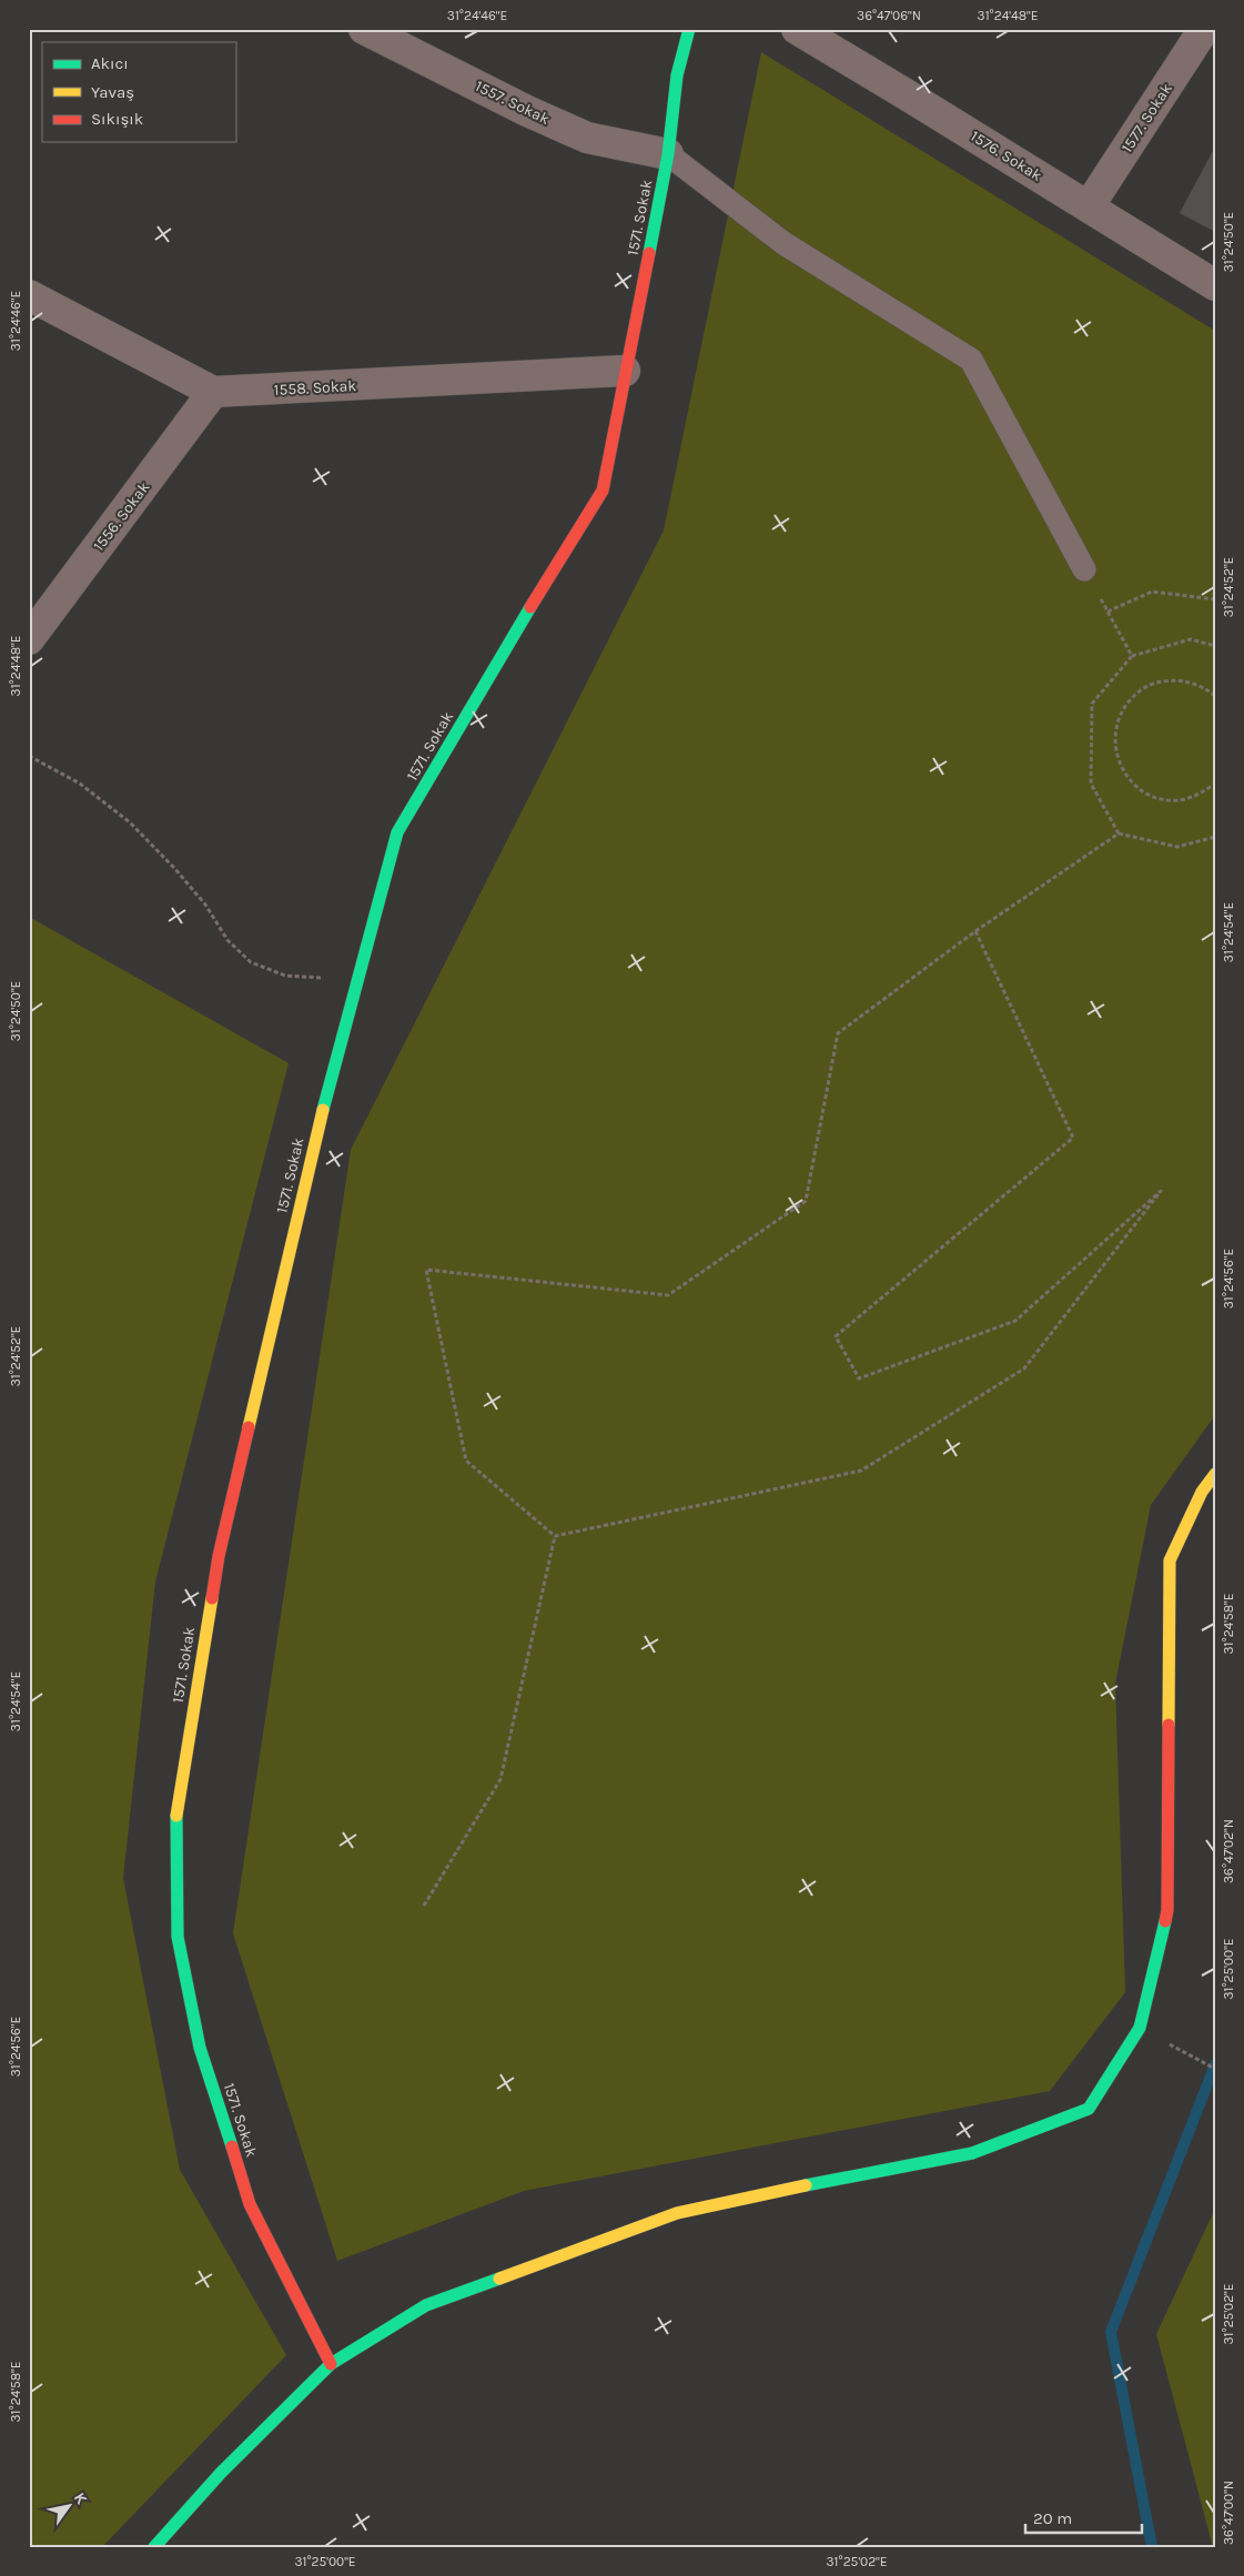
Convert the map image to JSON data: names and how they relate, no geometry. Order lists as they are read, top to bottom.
{
  "streets": {
    "street": [
      "1557. Sokak",
      "1577. Sokak",
      "1576. Sokak",
      "1571. Sokak",
      "1558. Sokak",
      "1556. Sokak"
    ]
  },
  "crossings": [
    ["1557. Sokak", "1571. Sokak"],
    ["1577. Sokak", "1576. Sokak"],
    ["1571. Sokak", "1558. Sokak"],
    ["1558. Sokak", "1556. Sokak"]
  ],
  "legend": ["Akıcı", "Yavaş", "Sıkışık"],
  "scale_bar": "20 m",
  "north": "top right",
  "coordinates": [
    "31°24'46\"E",
    "36°47'06\"N",
    "31°24'48\"E",
    "31°24'50\"E",
    "31°24'52\"E",
    "31°24'54\"E",
    "31°24'56\"E",
    "31°24'58\"E",
    "36°47'02\"N",
    "31°25'00\"E",
    "31°25'02\"E",
    "36°47'00\"N"
  ]
}
